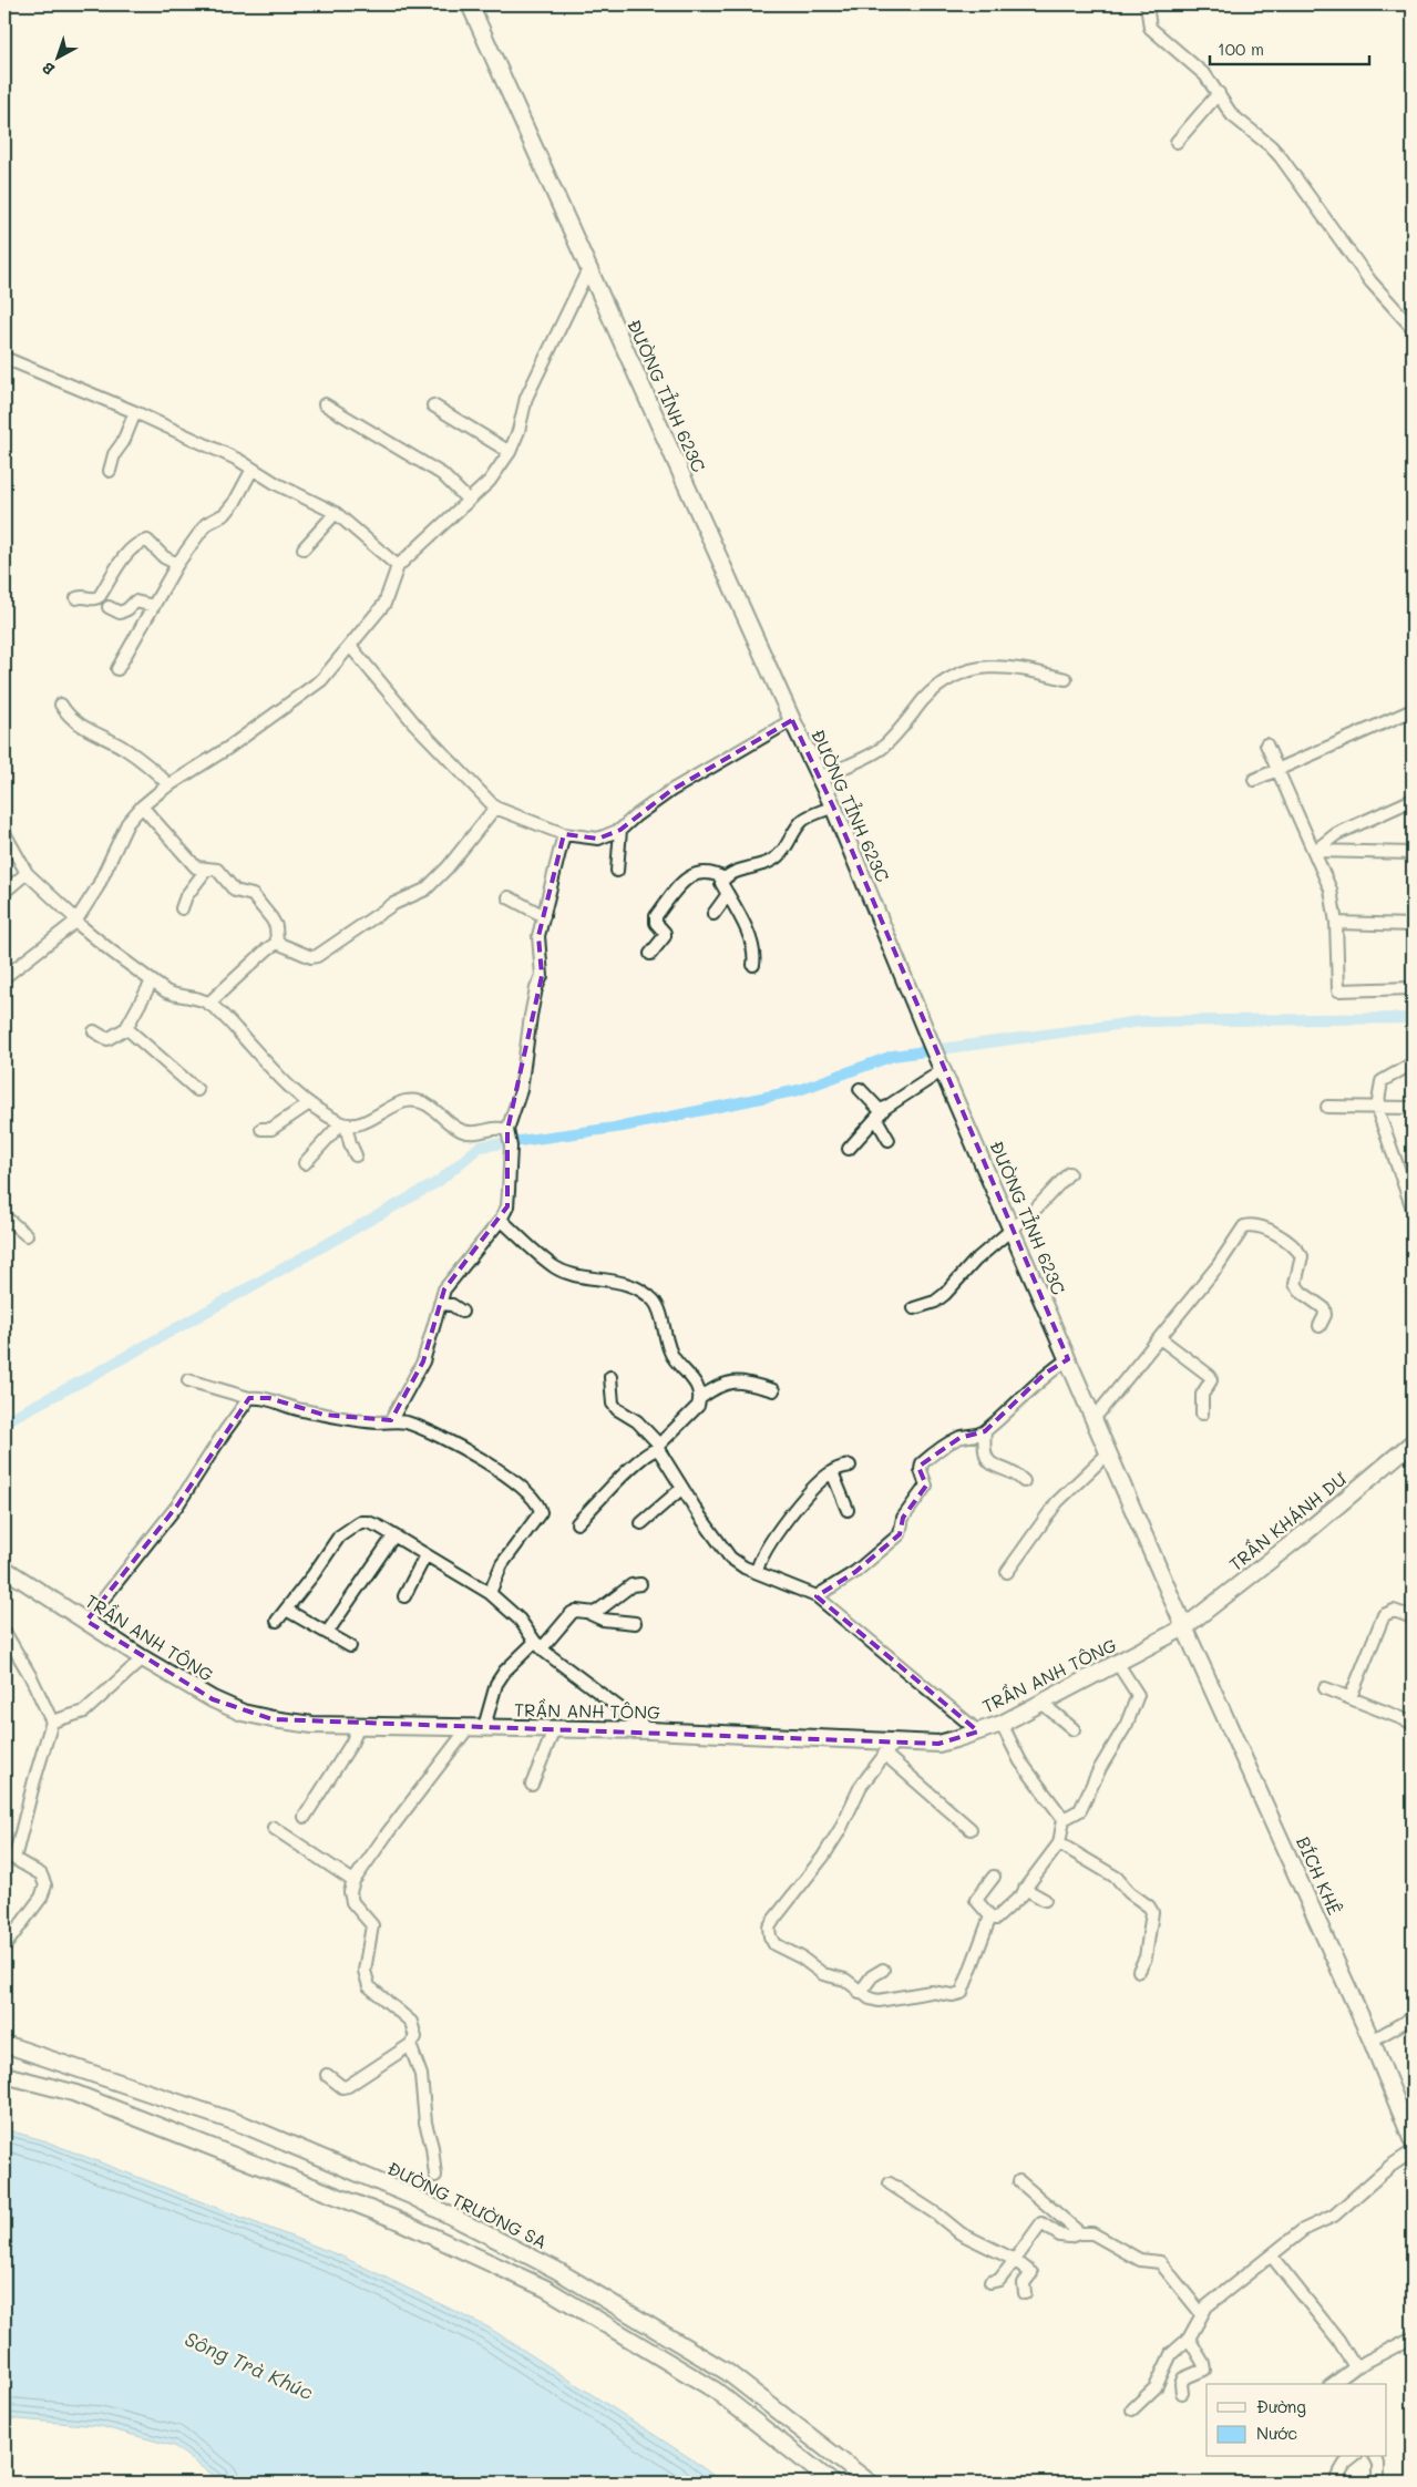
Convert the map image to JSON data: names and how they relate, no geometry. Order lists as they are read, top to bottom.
{
  "streets": {
    "main road": [
      "ĐƯỜNG TỈNH 623C",
      "TRẦN KHÁNH DƯ",
      "TRẦN ANH TÔNG",
      "BÍCH KHÊ",
      "ĐƯỜNG TRƯỜNG SA"
    ]
  },
  "crossings": [
    ["ĐƯỜNG TỈNH 623C", "TRẦN KHÁNH DƯ"],
    ["ĐƯỜNG TỈNH 623C", "TRẦN ANH TÔNG"],
    ["ĐƯỜNG TỈNH 623C", "BÍCH KHÊ"],
    ["TRẦN KHÁNH DƯ", "TRẦN ANH TÔNG"],
    ["TRẦN KHÁNH DƯ", "BÍCH KHÊ"],
    ["TRẦN ANH TÔNG", "BÍCH KHÊ"]
  ],
  "water": ["Sông Trà Khúc"],
  "legend": ["Đường", "Nước"],
  "scale_bar": "100 m",
  "north": "bottom left"
}
